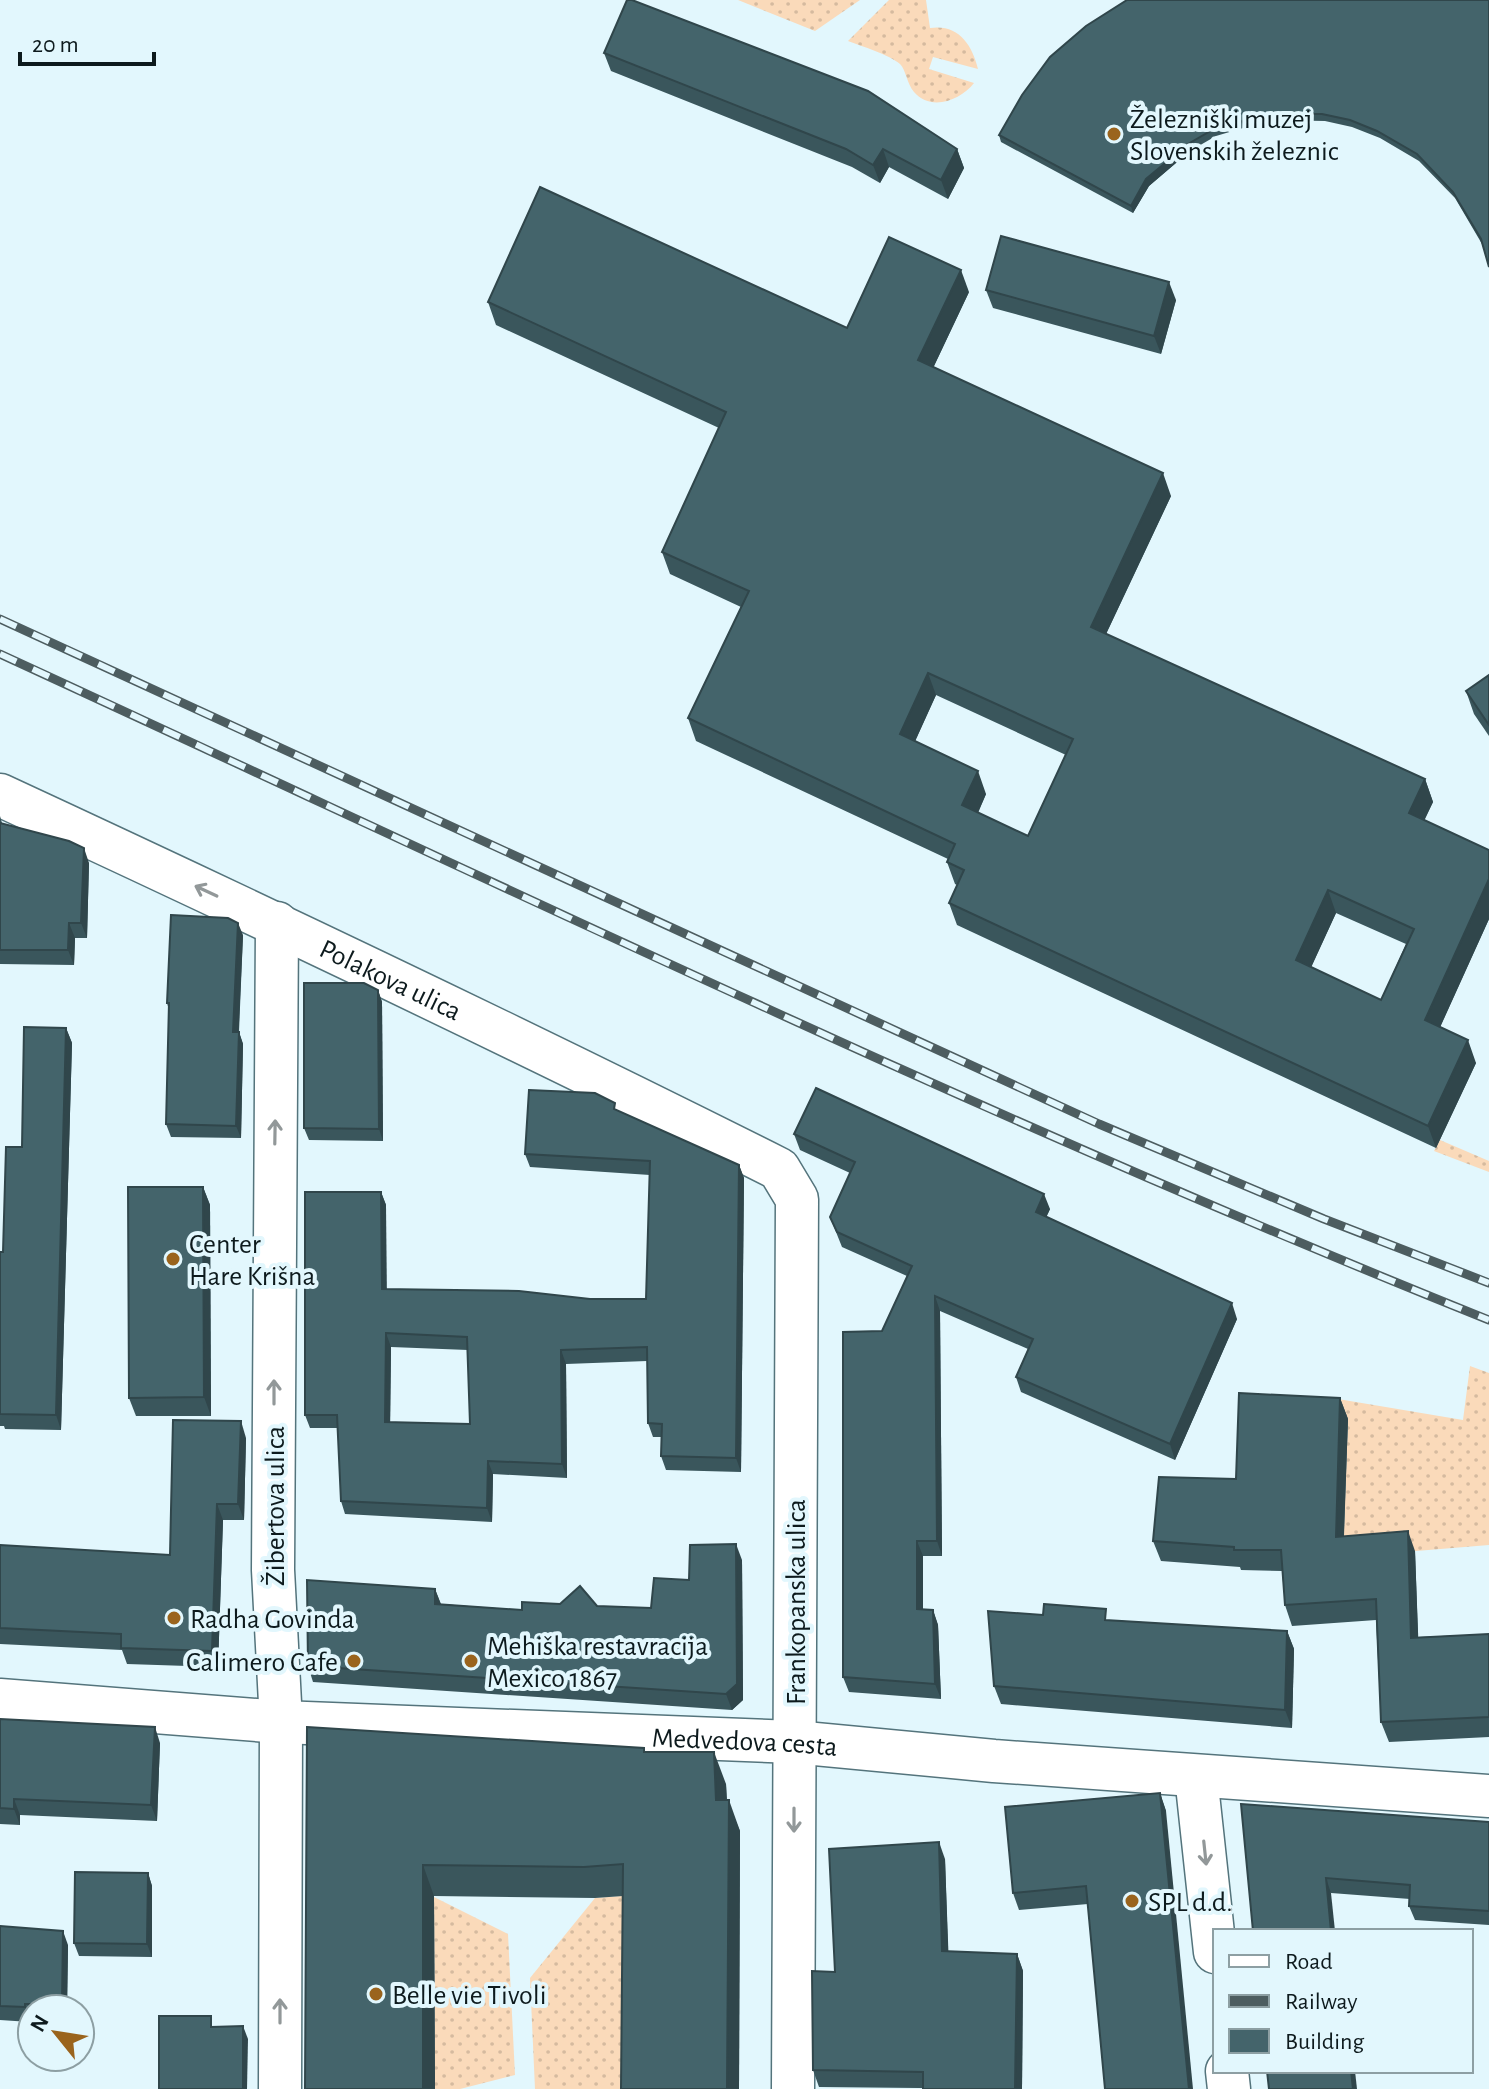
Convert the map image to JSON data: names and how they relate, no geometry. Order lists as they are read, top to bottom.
{
  "streets": {
    "street": [
      "Polakova ulica",
      "Žibertova ulica",
      "Frankopanska ulica",
      "Medvedova cesta"
    ]
  },
  "crossings": [
    ["Polakova ulica", "Žibertova ulica"],
    ["Polakova ulica", "Frankopanska ulica"],
    ["Žibertova ulica", "Medvedova cesta"],
    ["Frankopanska ulica", "Medvedova cesta"]
  ],
  "one_way": ["Polakova ulica", "Žibertova ulica", "Frankopanska ulica"],
  "places": [
    "Železniški muzej Slovenskih železnic",
    "Center Hare Krišna",
    "Radha Govinda",
    "Calimero Cafe",
    "Mehiška restavracija Mexico 1867",
    "SPL d.d.",
    "Belle vie Tivoli"
  ],
  "legend": ["Road", "Railway", "Building"],
  "scale_bar": "20 m",
  "north": "top left"
}
